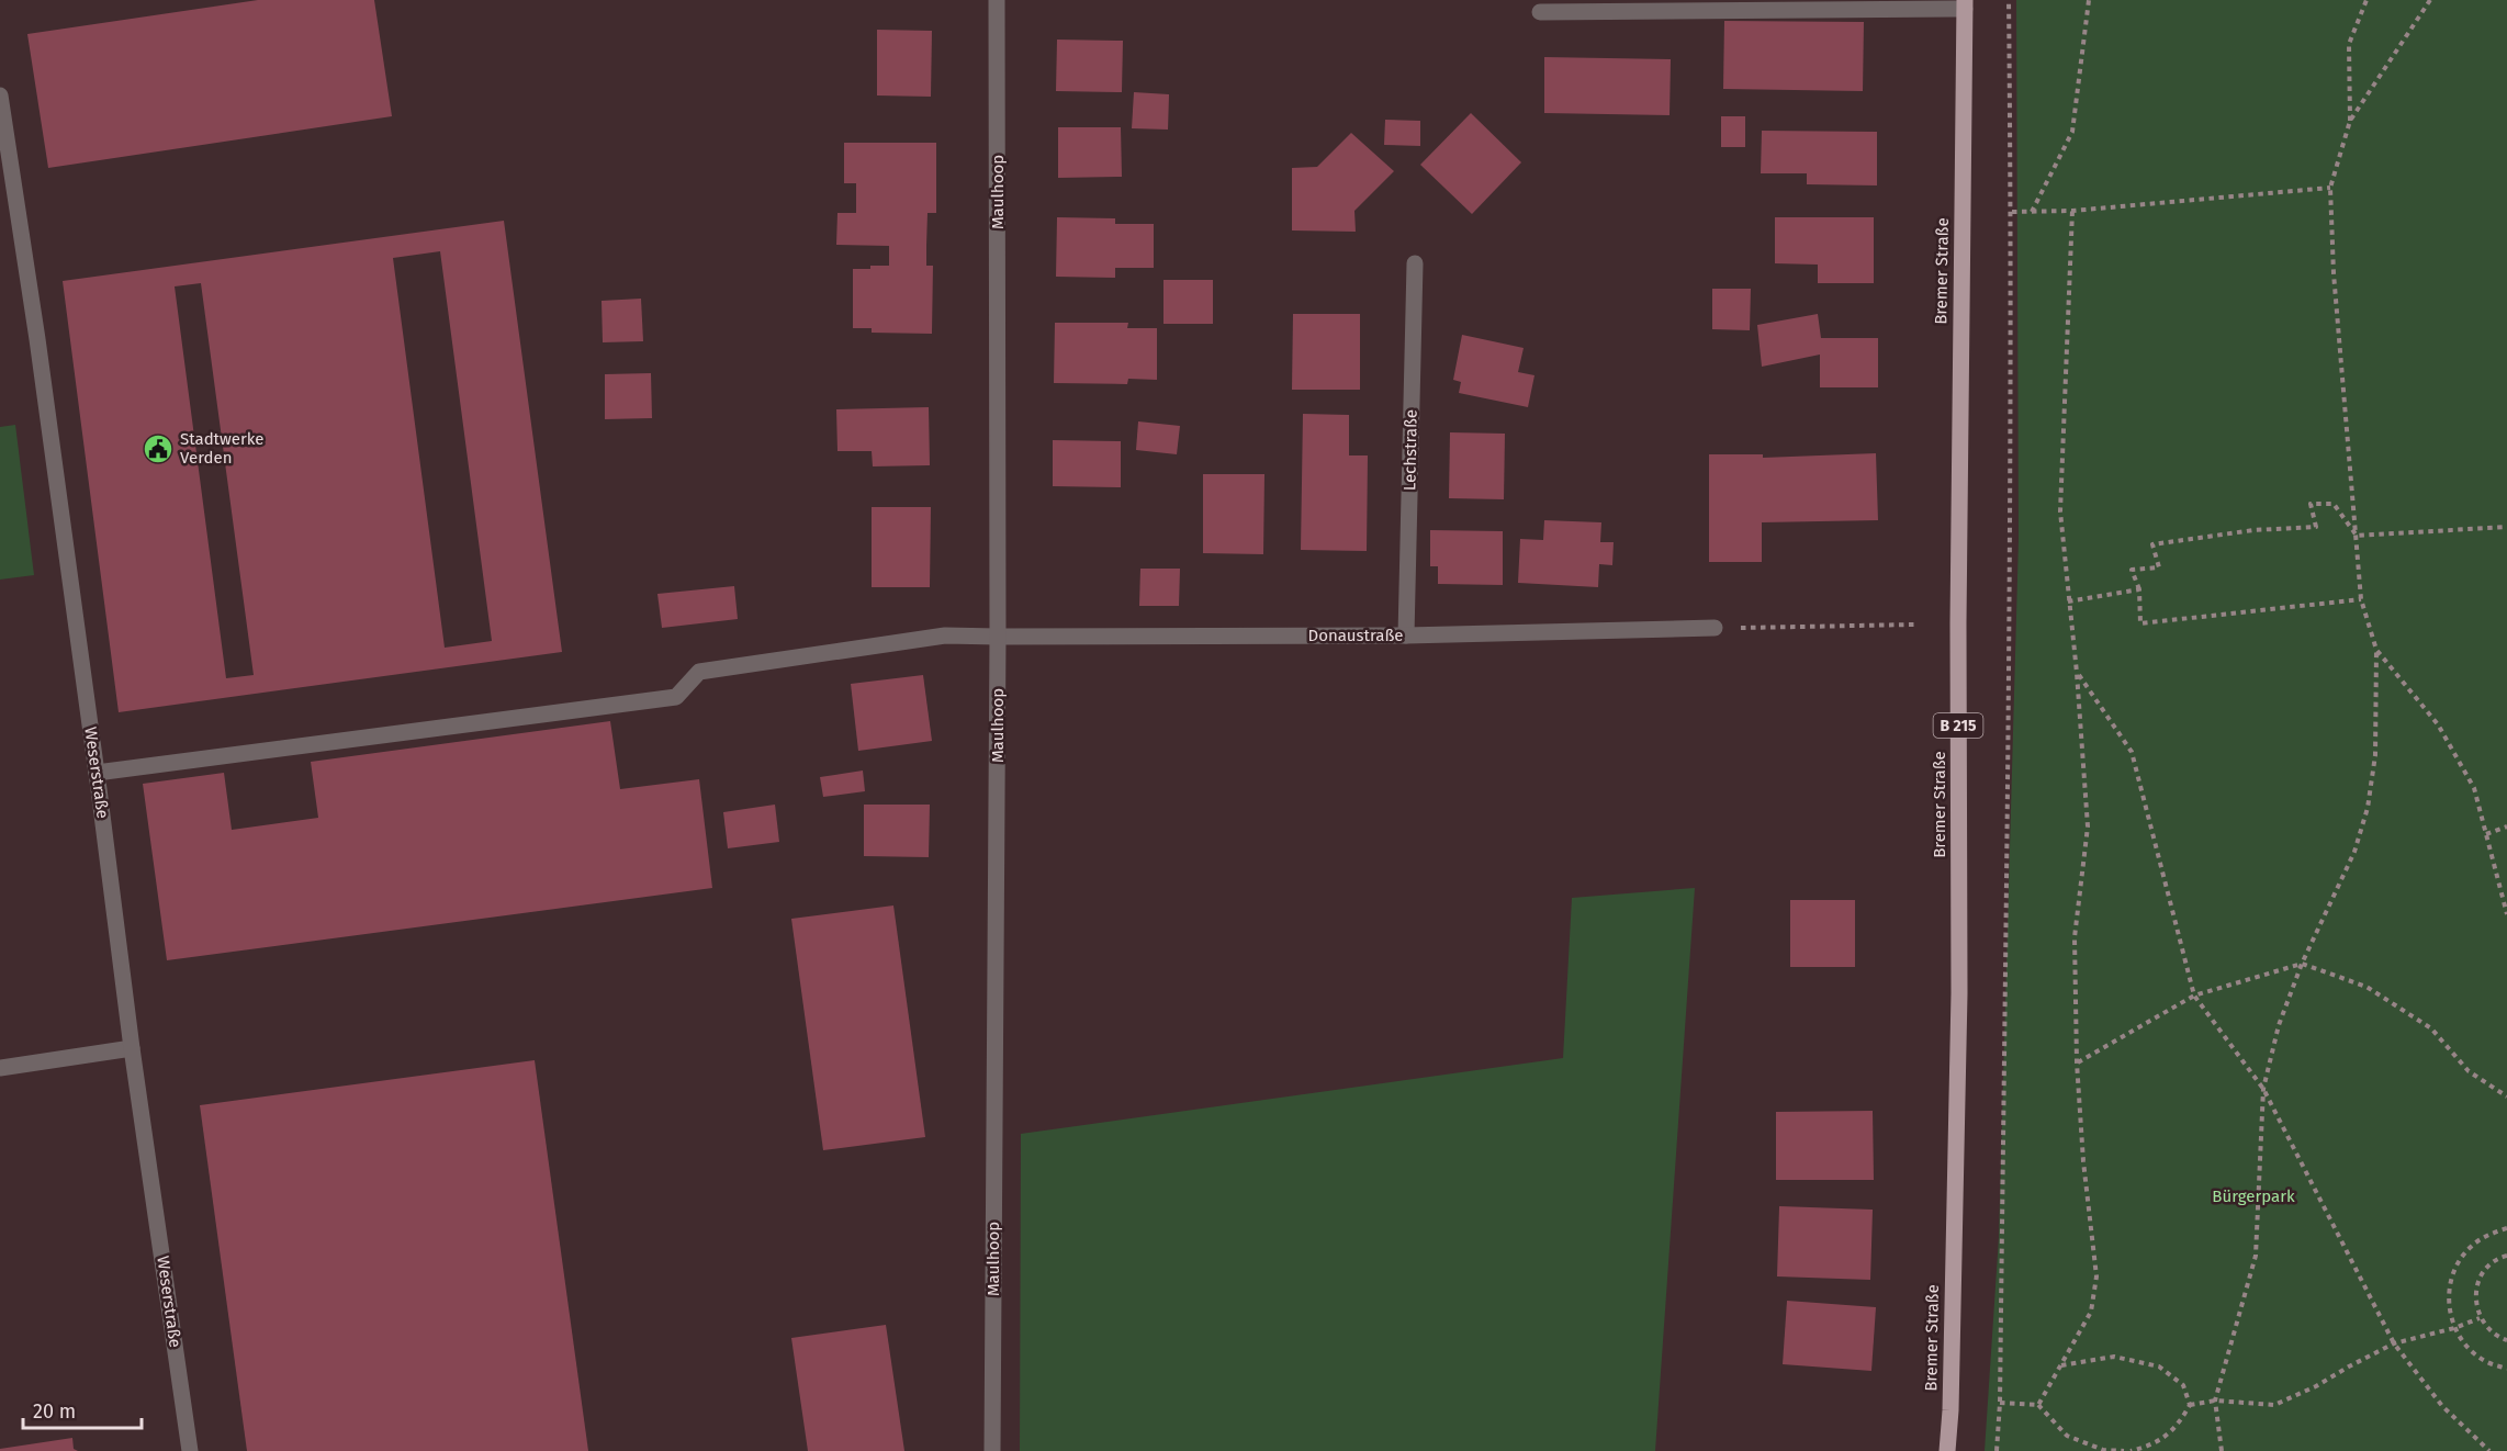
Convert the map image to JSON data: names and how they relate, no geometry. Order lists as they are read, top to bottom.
{
  "streets": {
    "main road": ["Bremer Straße", "B 215"],
    "street": [
      "Maulhoop",
      "Lechstraße",
      "Donaustraße",
      "Weserstraße"
    ]
  },
  "crossings": [
    ["Maulhoop", "Donaustraße"],
    ["Lechstraße", "Donaustraße"],
    ["Donaustraße", "Weserstraße"]
  ],
  "parks": ["Bürgerpark"],
  "places": {
    "public building": ["Stadtwerke Verden"]
  },
  "scale_bar": "20 m"
}
